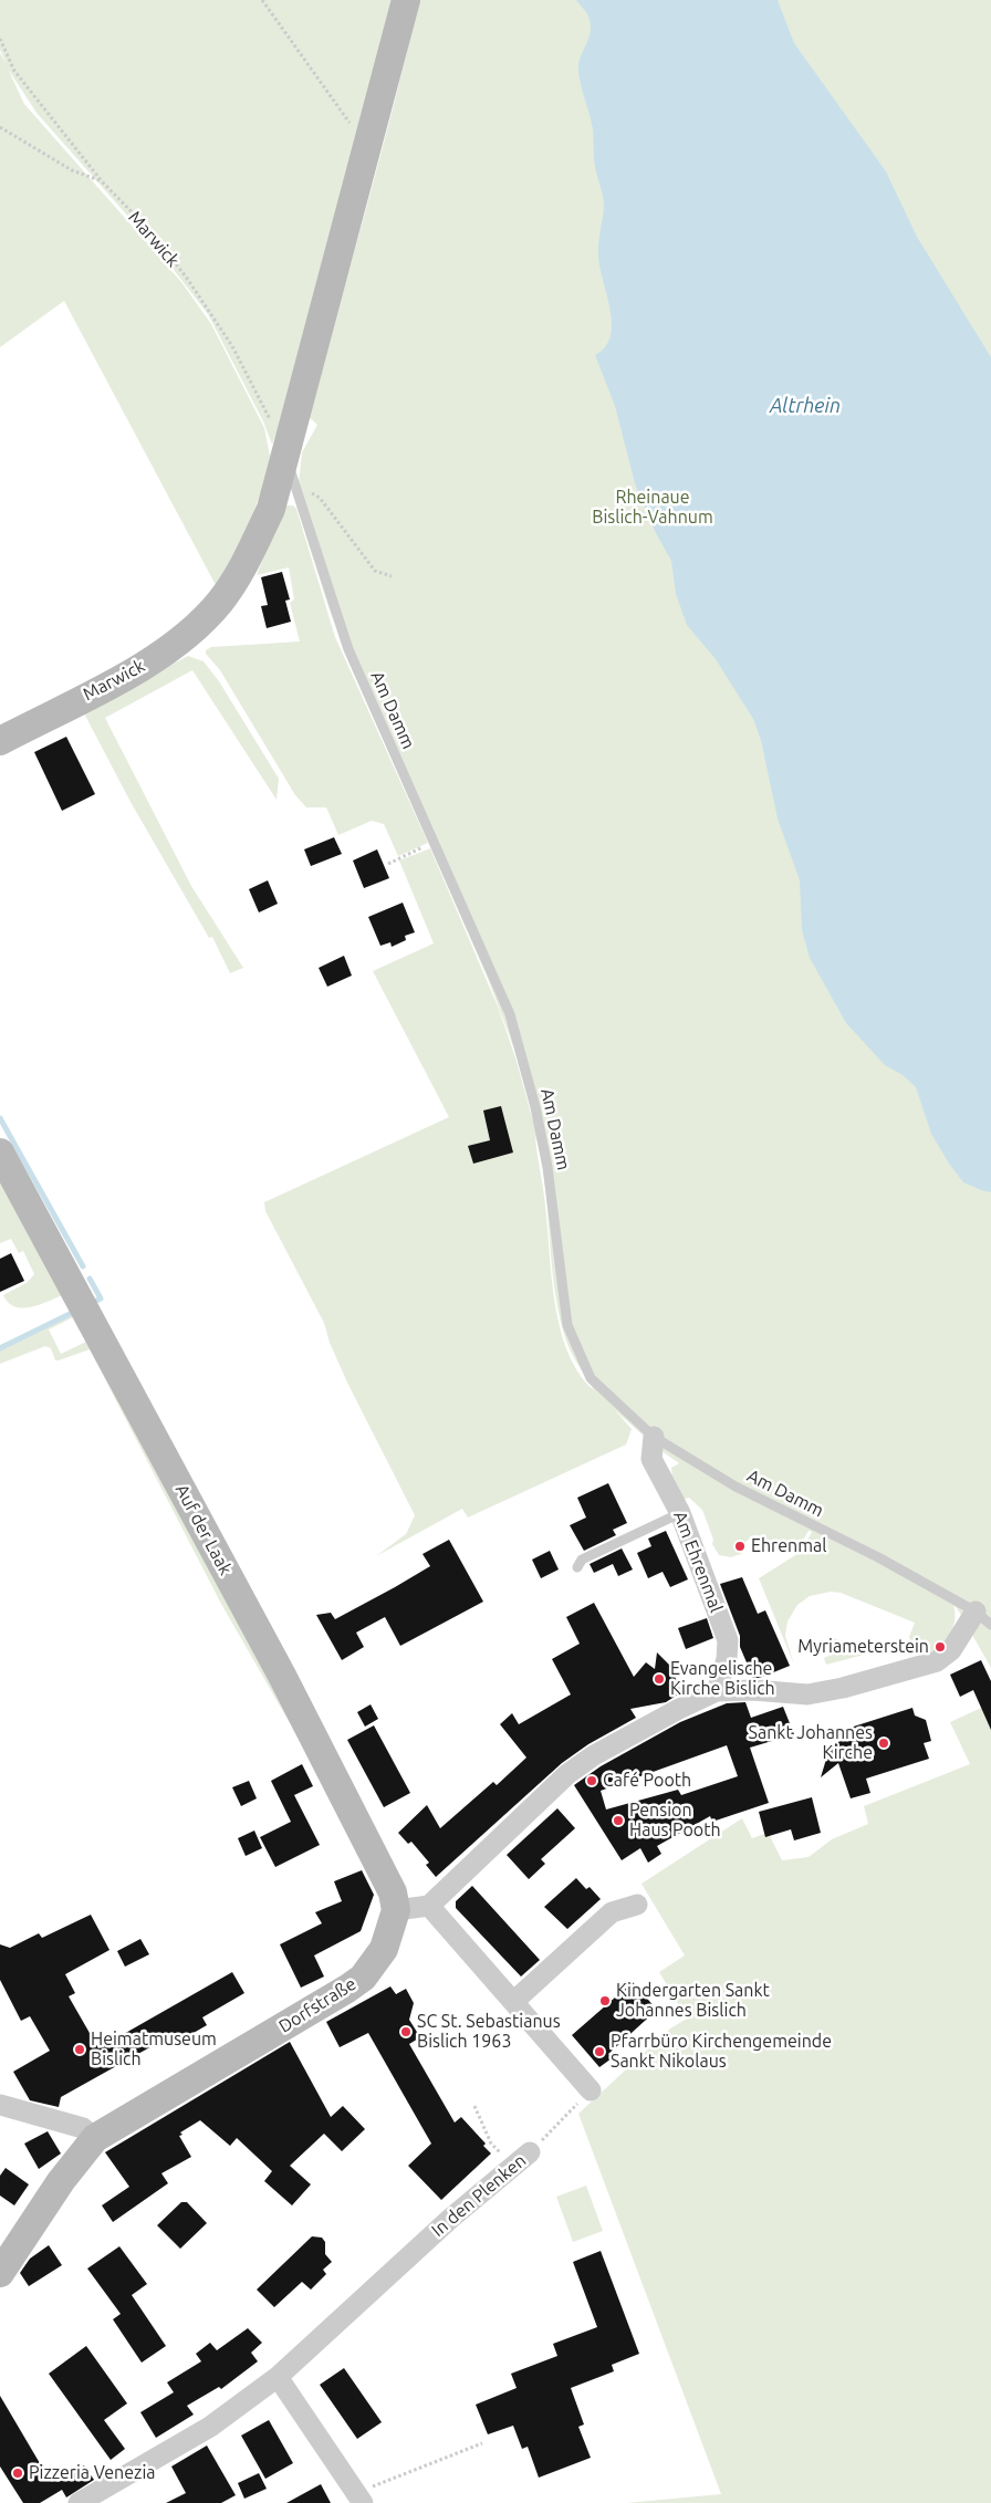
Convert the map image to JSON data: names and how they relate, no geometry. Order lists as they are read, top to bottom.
{
  "streets": {
    "main road": ["Marwick", "Auf der Laak", "Dorfstraße"],
    "street": ["Am Ehrenmal", "In den Plenken"],
    "lane": ["Am Damm"]
  },
  "crossings": [
    ["Marwick", "Am Damm"],
    ["Am Damm", "Am Ehrenmal"],
    ["Auf der Laak", "Dorfstraße"]
  ],
  "water": ["Altrhein"],
  "parks": ["Rheinaue Bislich-Vahnum"],
  "places": [
    "Ehrenmal",
    "Myriameterstein",
    "Evangelische Kirche Bislich",
    "Sankt Johannes Kirche",
    "Café Pooth",
    "Pension Haus Pooth",
    "Kindergarten Sankt Johannes Bislich",
    "SC St. Sebastianus Bislich 1963",
    "Heimatmuseum Bislich",
    "Pfarrbüro Kirchengemeinde Sankt Nikolaus",
    "Pizzeria Venezia"
  ]
}
